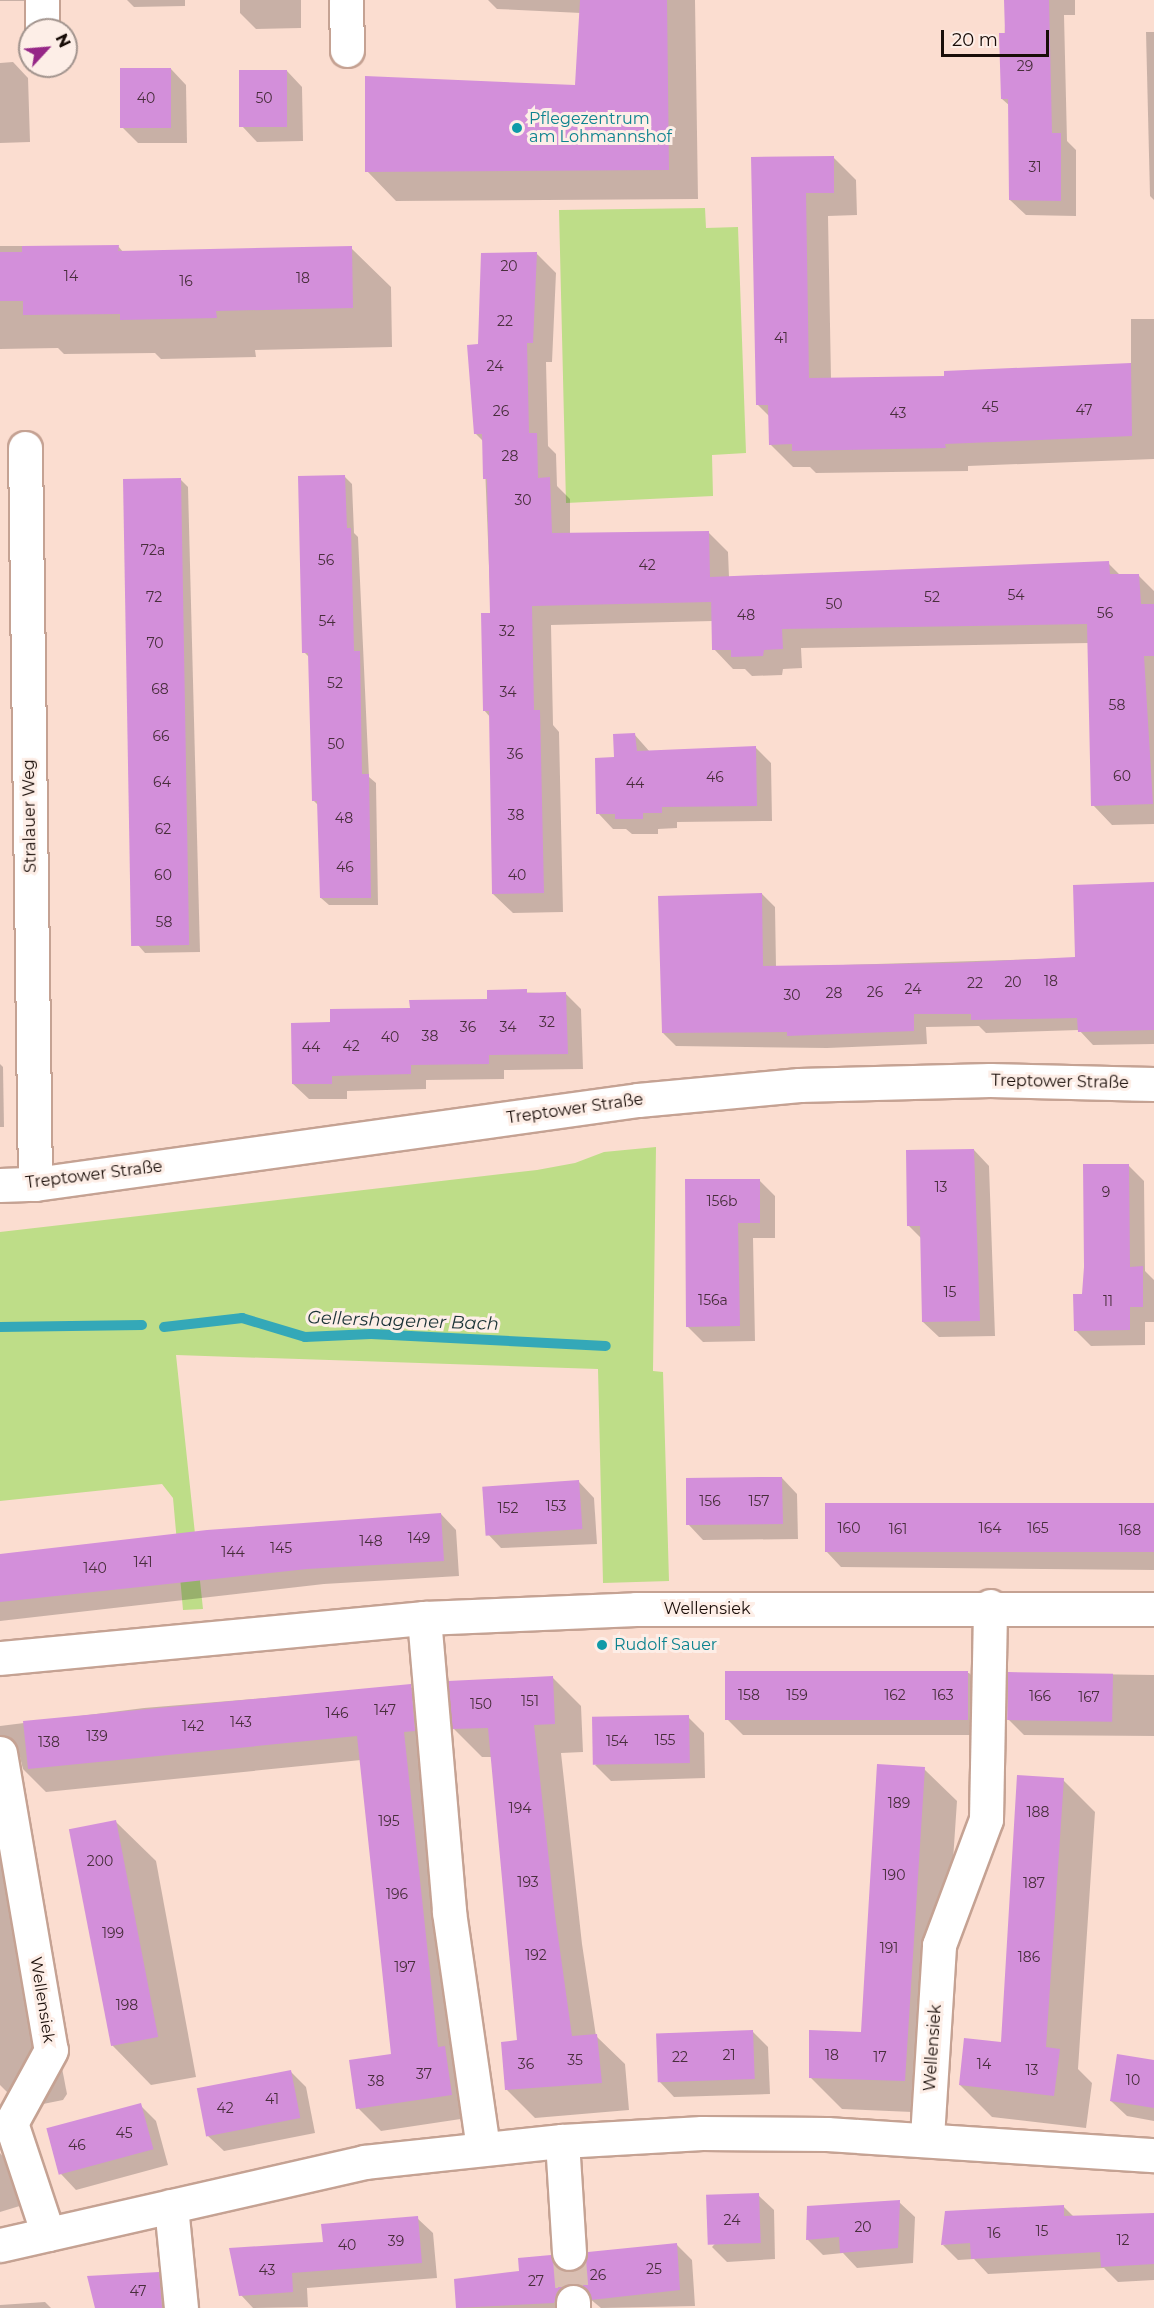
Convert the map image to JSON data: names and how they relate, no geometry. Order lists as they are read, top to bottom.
{
  "streets": {
    "street": ["Stralauer Weg", "Treptower Straße", "Wellensiek"]
  },
  "crossings": [
    ["Stralauer Weg", "Treptower Straße"]
  ],
  "water": ["Gellershagener Bach"],
  "places": ["Pflegezentrum am Lohmannshof", "Rudolf Sauer"],
  "house_numbers": [
    "29",
    "40",
    "50",
    "31",
    "20",
    "14",
    "18",
    "16",
    "22",
    "41",
    "24",
    "45",
    "47",
    "26",
    "43",
    "28",
    "30",
    "72a",
    "56",
    "42",
    "54",
    "72",
    "52",
    "50",
    "56",
    "48",
    "54",
    "32",
    "70",
    "52",
    "68",
    "34",
    "58",
    "66",
    "50",
    "36",
    "60",
    "46",
    "64",
    "44",
    "38",
    "48",
    "62",
    "46",
    "60",
    "40",
    "58",
    "18",
    "20",
    "22",
    "24",
    "26",
    "28",
    "30",
    "32",
    "36",
    "34",
    "38",
    "40",
    "42",
    "44",
    "13",
    "9",
    "156b",
    "15",
    "156a",
    "11",
    "156",
    "157",
    "153",
    "152",
    "160",
    "164",
    "165",
    "161",
    "168",
    "149",
    "148",
    "145",
    "144",
    "141",
    "140",
    "158",
    "159",
    "162",
    "163",
    "166",
    "167",
    "151",
    "150",
    "147",
    "146",
    "143",
    "142",
    "139",
    "155",
    "154",
    "138",
    "189",
    "194",
    "188",
    "195",
    "200",
    "190",
    "193",
    "187",
    "196",
    "199",
    "191",
    "192",
    "186",
    "197",
    "198",
    "21",
    "18",
    "22",
    "17",
    "35",
    "36",
    "14",
    "13",
    "37",
    "10",
    "38",
    "41",
    "42",
    "45",
    "46",
    "24",
    "20",
    "15",
    "16",
    "12",
    "39",
    "40",
    "25",
    "43",
    "26",
    "27",
    "47"
  ],
  "scale_bar": "20 m",
  "north": "top right"
}
